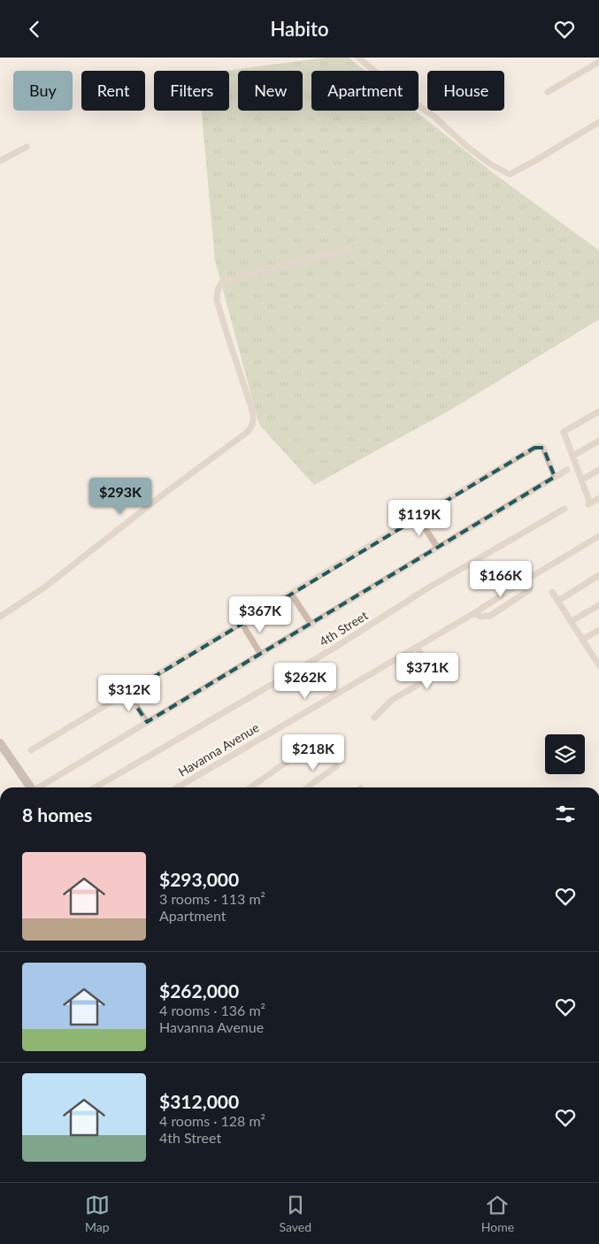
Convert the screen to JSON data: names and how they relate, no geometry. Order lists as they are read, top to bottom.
{
  "streets": {
    "street": ["4th Street", "Havanna Avenue"]
  },
  "page": {
    "header": "Habito",
    "chip": [
      "Buy",
      "Rent",
      "Filters",
      "New",
      "Apartment",
      "House"
    ],
    "price": [
      "$293K",
      "$119K",
      "$166K",
      "$367K",
      "$371K",
      "$262K",
      "$312K",
      "$218K"
    ],
    "heading": "8 homes",
    "list": [
      {
        "name": "$293,000",
        "note": "3 rooms · 113 m² · Apartment"
      },
      {
        "name": "$262,000",
        "note": "4 rooms · 136 m² · Havanna Avenue"
      },
      {
        "name": "$312,000",
        "note": "4 rooms · 128 m² · 4th Street"
      }
    ],
    "tabs": ["Map", "Saved", "Home"]
  }
}
